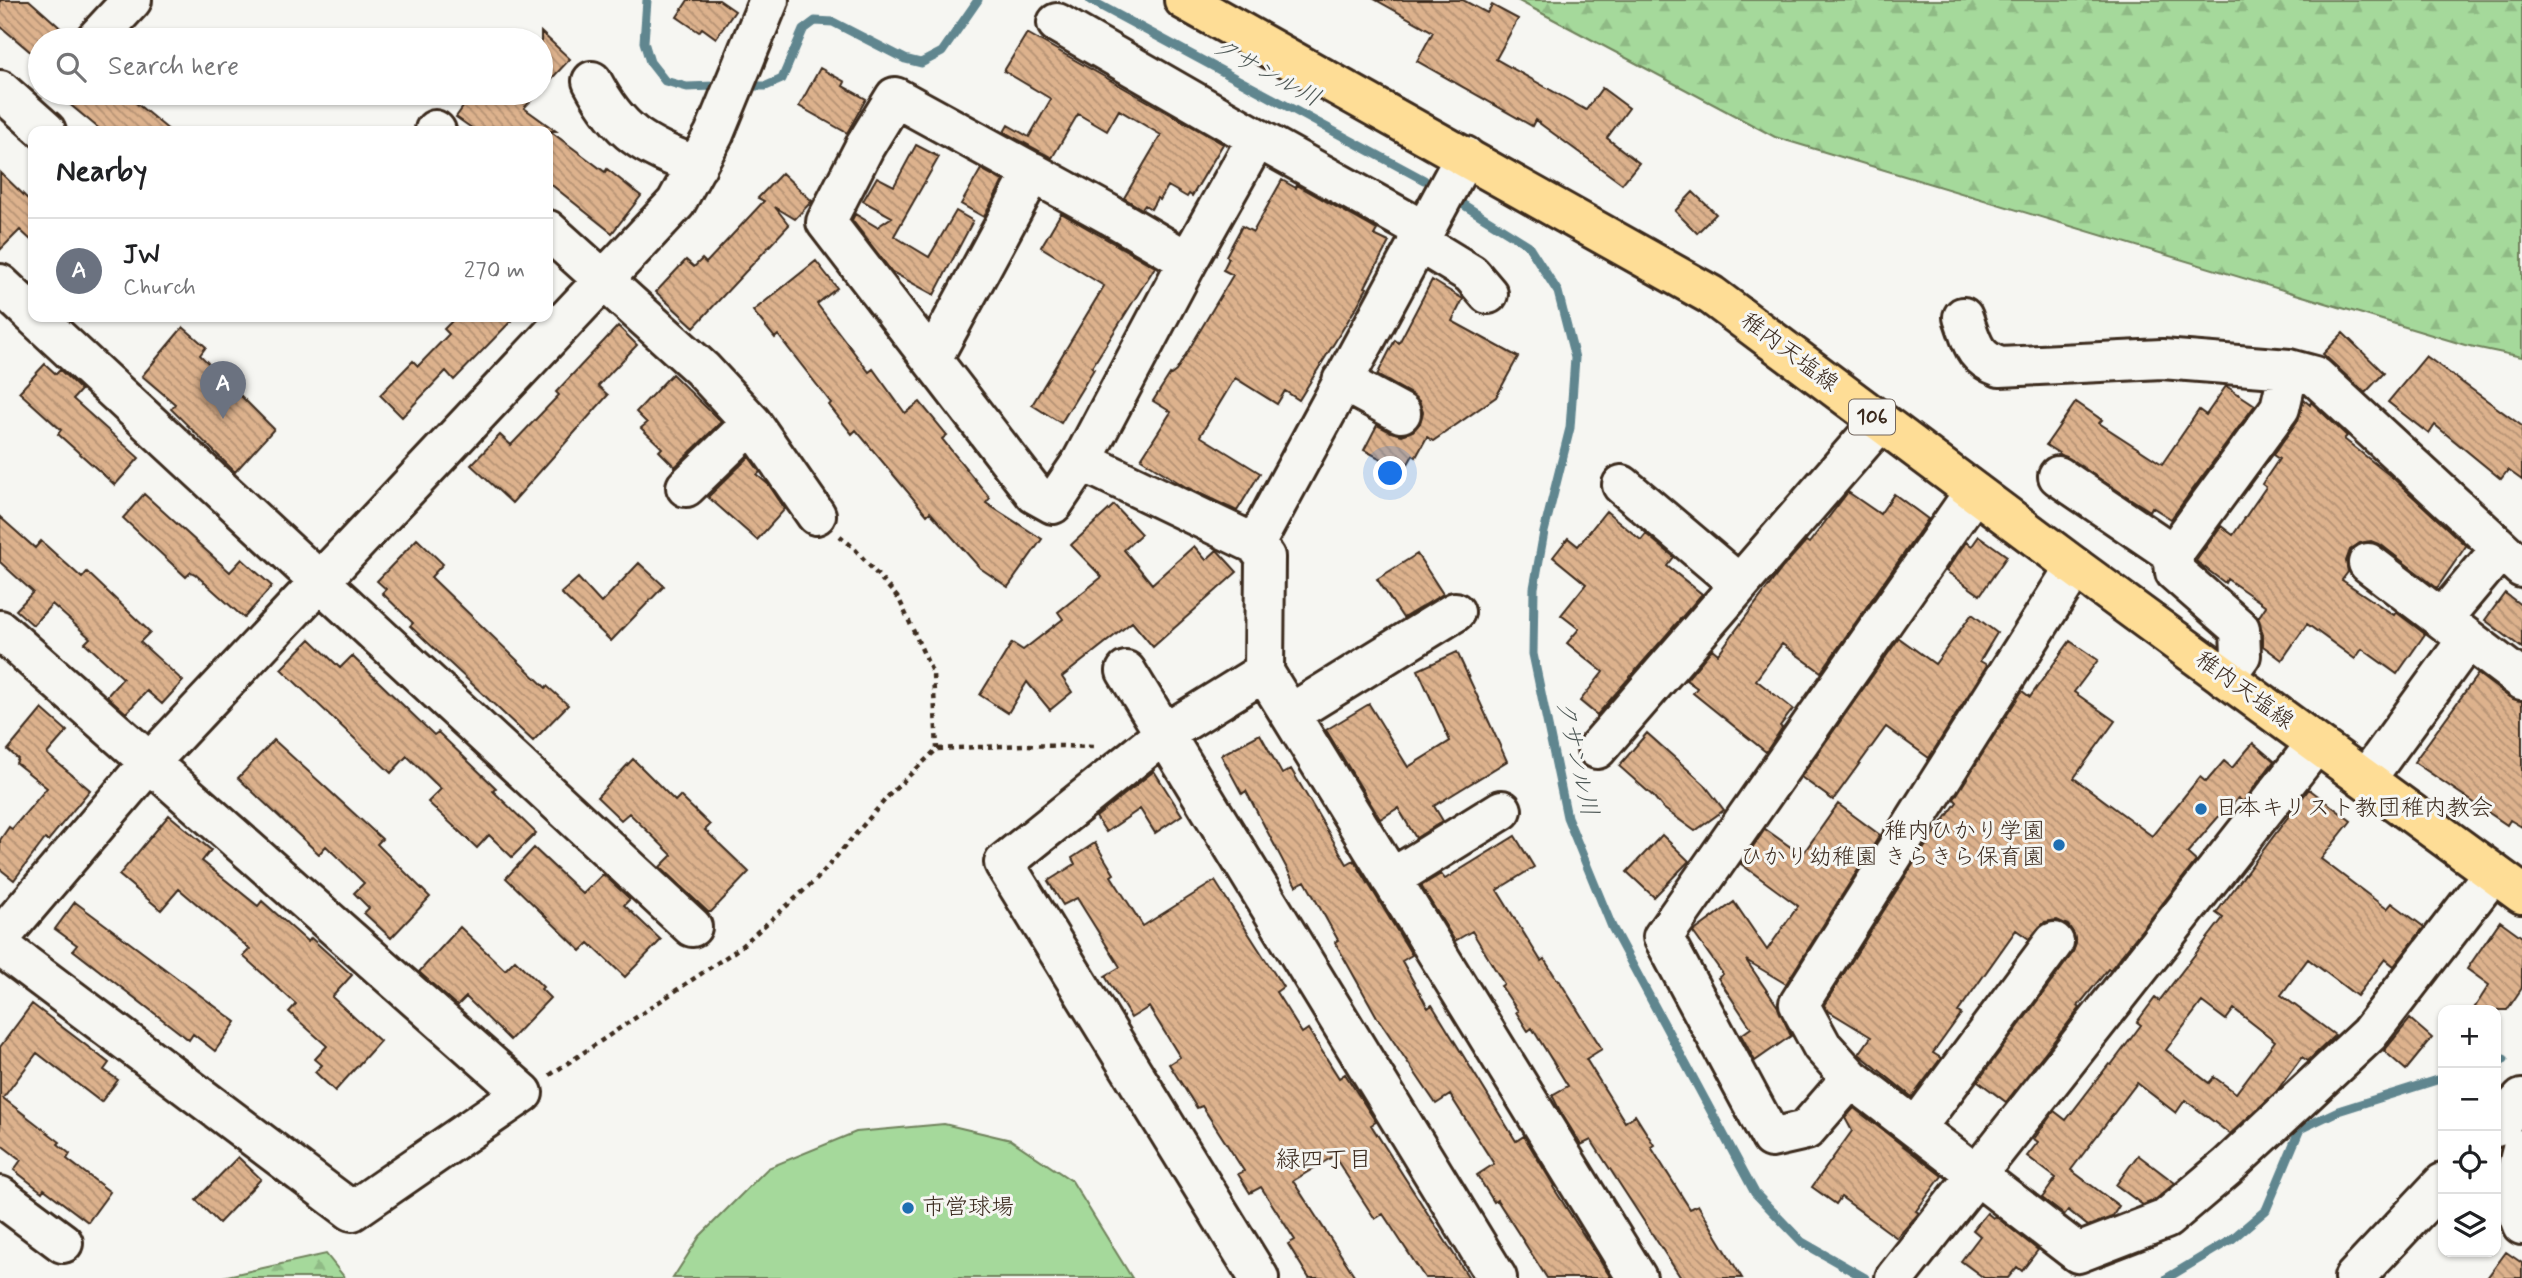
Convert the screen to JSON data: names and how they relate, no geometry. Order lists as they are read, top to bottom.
{
  "streets": {
    "main road": ["稚内天塩線", "106"]
  },
  "districts": ["緑四丁目"],
  "water": ["クサンル川"],
  "places": ["日本キリスト教団稚内教会", "稚内ひかり学園 ひかり幼稚園 きらきら保育園", "市営球場"],
  "page": {
    "search": "Search here",
    "heading": "Nearby",
    "list": [
      {
        "mark": "A",
        "name": "JW",
        "note": "Church",
        "value": "270 m"
      }
    ],
    "pins": "A",
    "map_buttons": ["+", "−"]
  }
}
